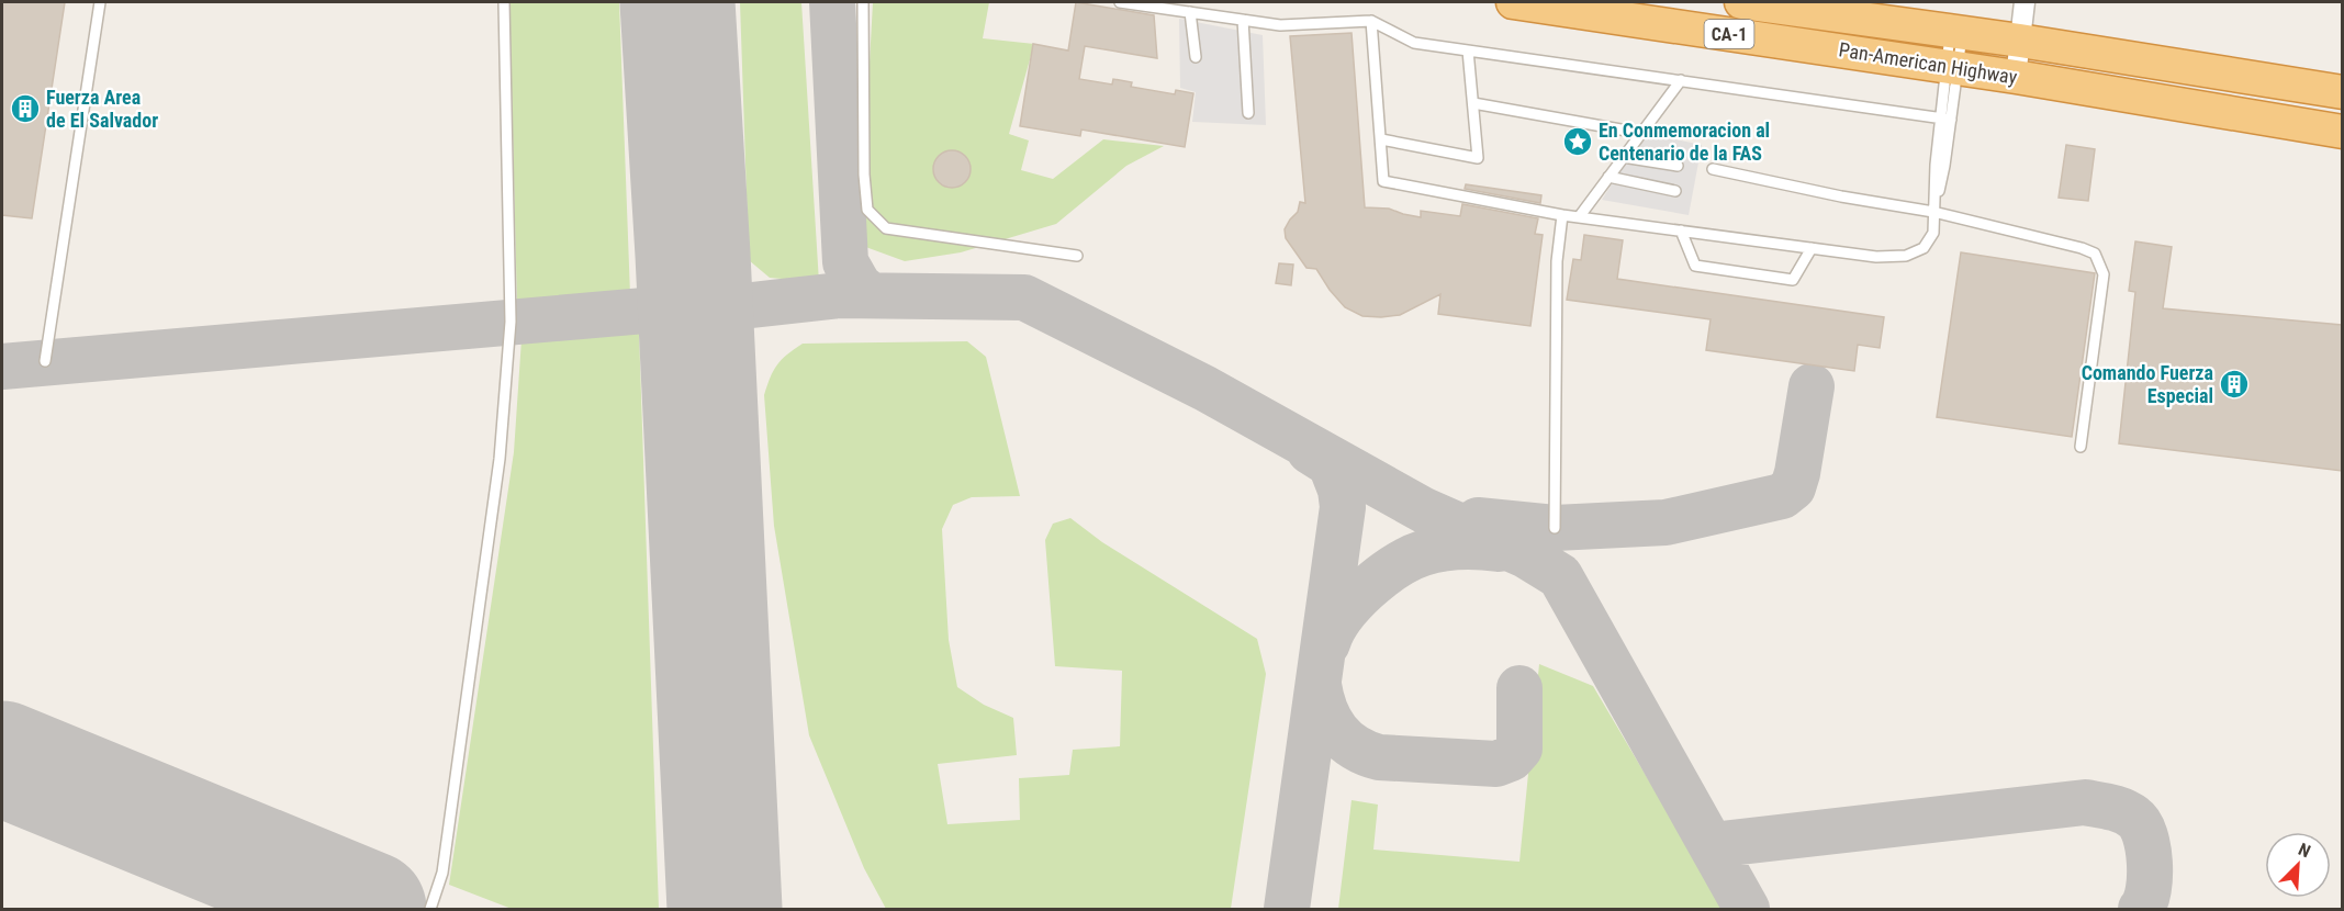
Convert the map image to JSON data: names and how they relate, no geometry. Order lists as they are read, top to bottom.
{
  "streets": {
    "highway": ["CA-1", "Pan-American Highway"]
  },
  "places": {
    "building": ["Fuerza Area de El Salvador", "Comando Fuerza Especial"],
    "place": ["En Conmemoracion al Centenario de la FAS"]
  },
  "north": "top right"
}
